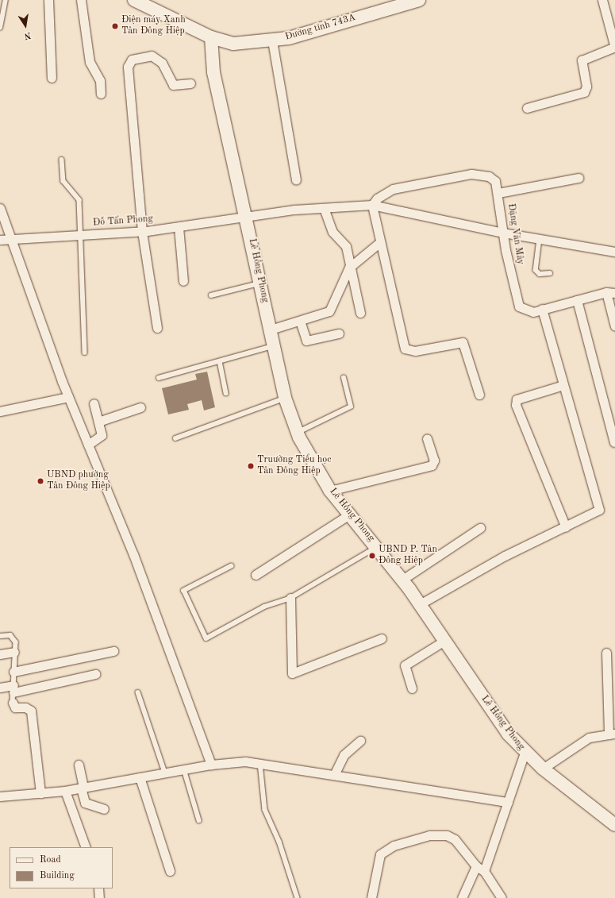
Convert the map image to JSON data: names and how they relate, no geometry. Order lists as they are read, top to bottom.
{
  "streets": {
    "main road": ["Đường tỉnh 743A", "Lê Hồng Phong"],
    "street": ["Đỗ Tấn Phong", "Đặng Văn Mây"]
  },
  "crossings": [
    ["Đường tỉnh 743A", "Lê Hồng Phong"],
    ["Đỗ Tấn Phong", "Lê Hồng Phong"]
  ],
  "places": [
    "Điện máy Xanh Tân Đông Hiệp",
    "Truường Tiểu học Tân Đông Hiệp",
    "UBND phường Tân Đông Hiệp",
    "UBND P. Tân Đông Hiệp"
  ],
  "legend": ["Road", "Building"],
  "north": "bottom"
}
